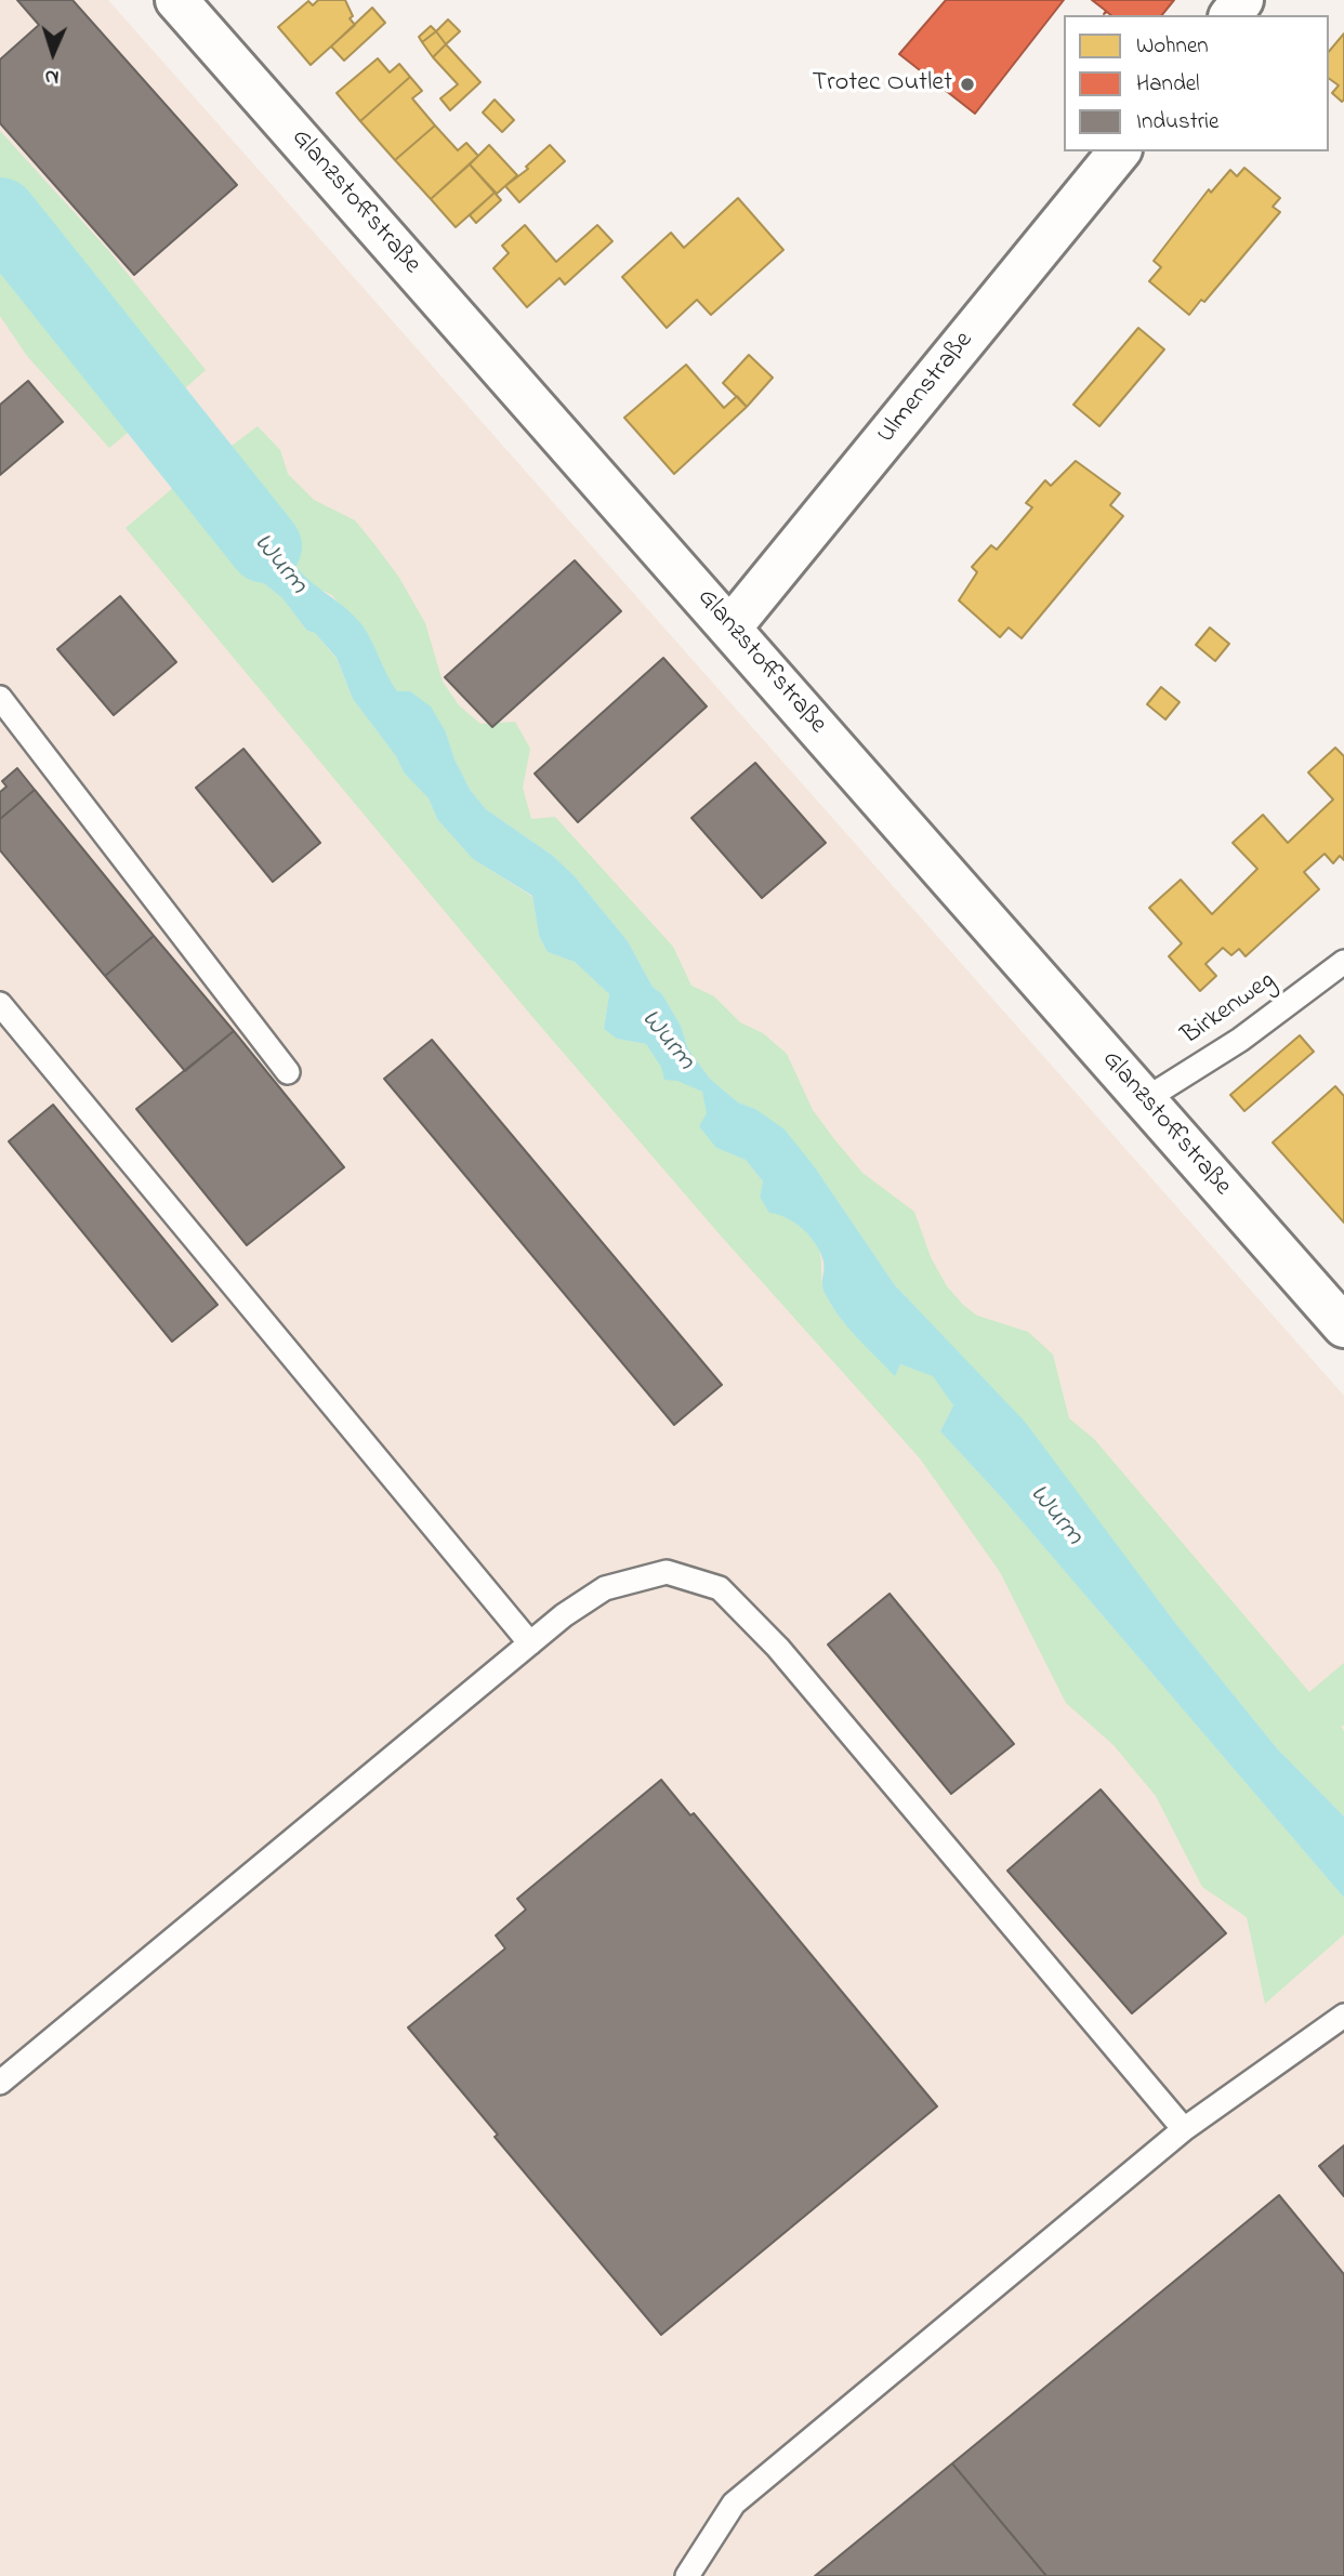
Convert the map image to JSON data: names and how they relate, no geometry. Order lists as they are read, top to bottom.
{
  "streets": {
    "street": ["Glanzstoffstraße", "Ulmenstraße"],
    "lane": ["Birkenweg"]
  },
  "crossings": [
    ["Glanzstoffstraße", "Ulmenstraße"],
    ["Glanzstoffstraße", "Birkenweg"]
  ],
  "water": ["Wurm"],
  "places": ["Trotec Outlet"],
  "legend": ["Wohnen", "Handel", "Industrie"],
  "north": "bottom"
}
